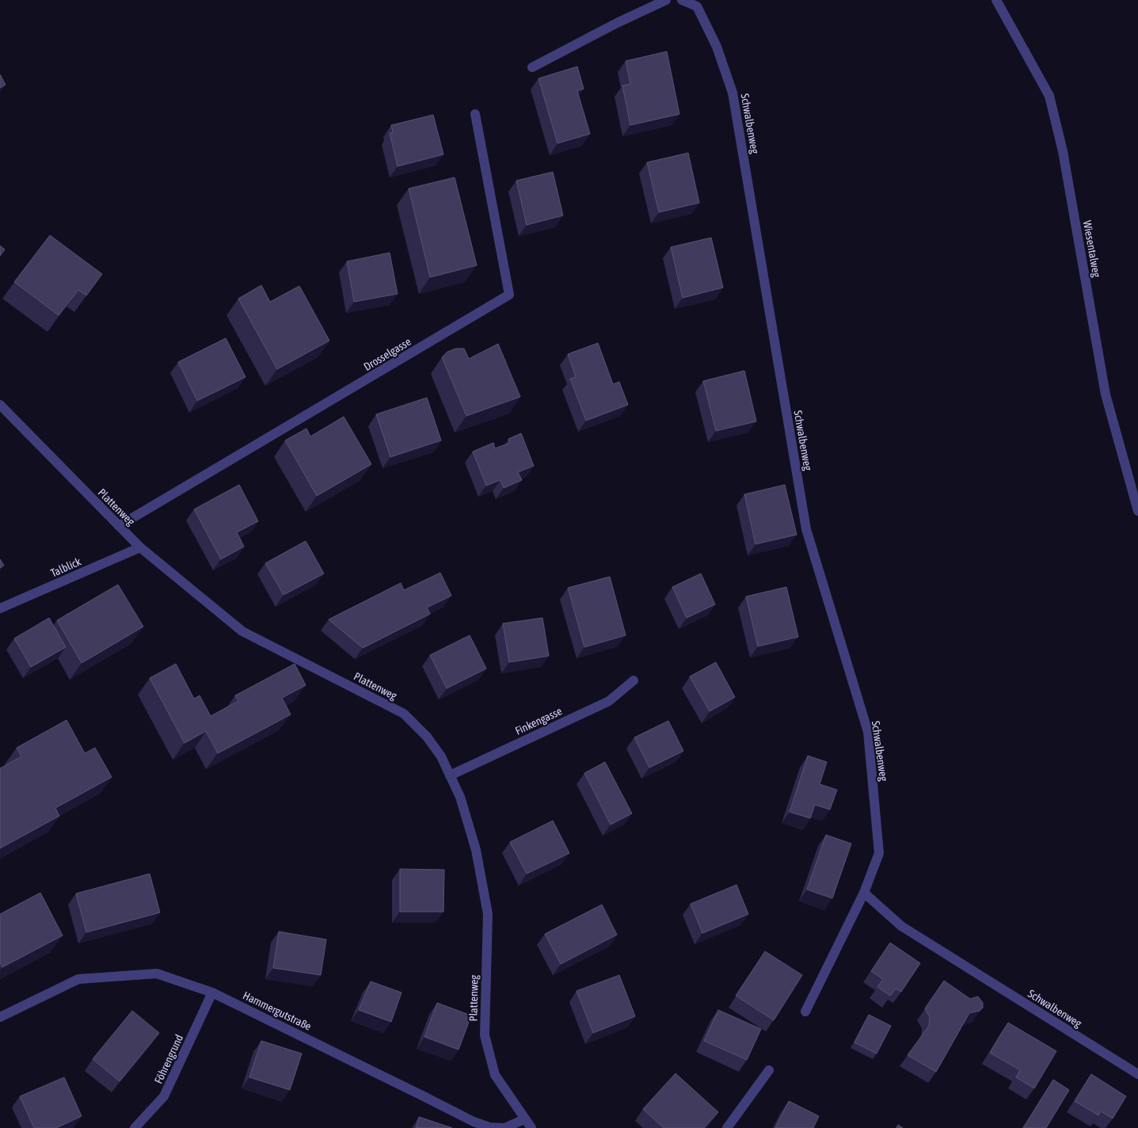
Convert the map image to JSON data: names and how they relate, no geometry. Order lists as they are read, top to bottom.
{
  "streets": {
    "street": [
      "Schwalbenweg",
      "Wiesentalweg",
      "Drosselgasse",
      "Plattenweg",
      "Talblick",
      "Finkengasse",
      "Hammergutstraße",
      "Föhrengrund"
    ]
  },
  "crossings": [
    ["Drosselgasse", "Plattenweg"],
    ["Plattenweg", "Talblick"],
    ["Plattenweg", "Finkengasse"],
    ["Plattenweg", "Hammergutstraße"],
    ["Hammergutstraße", "Föhrengrund"]
  ]
}
